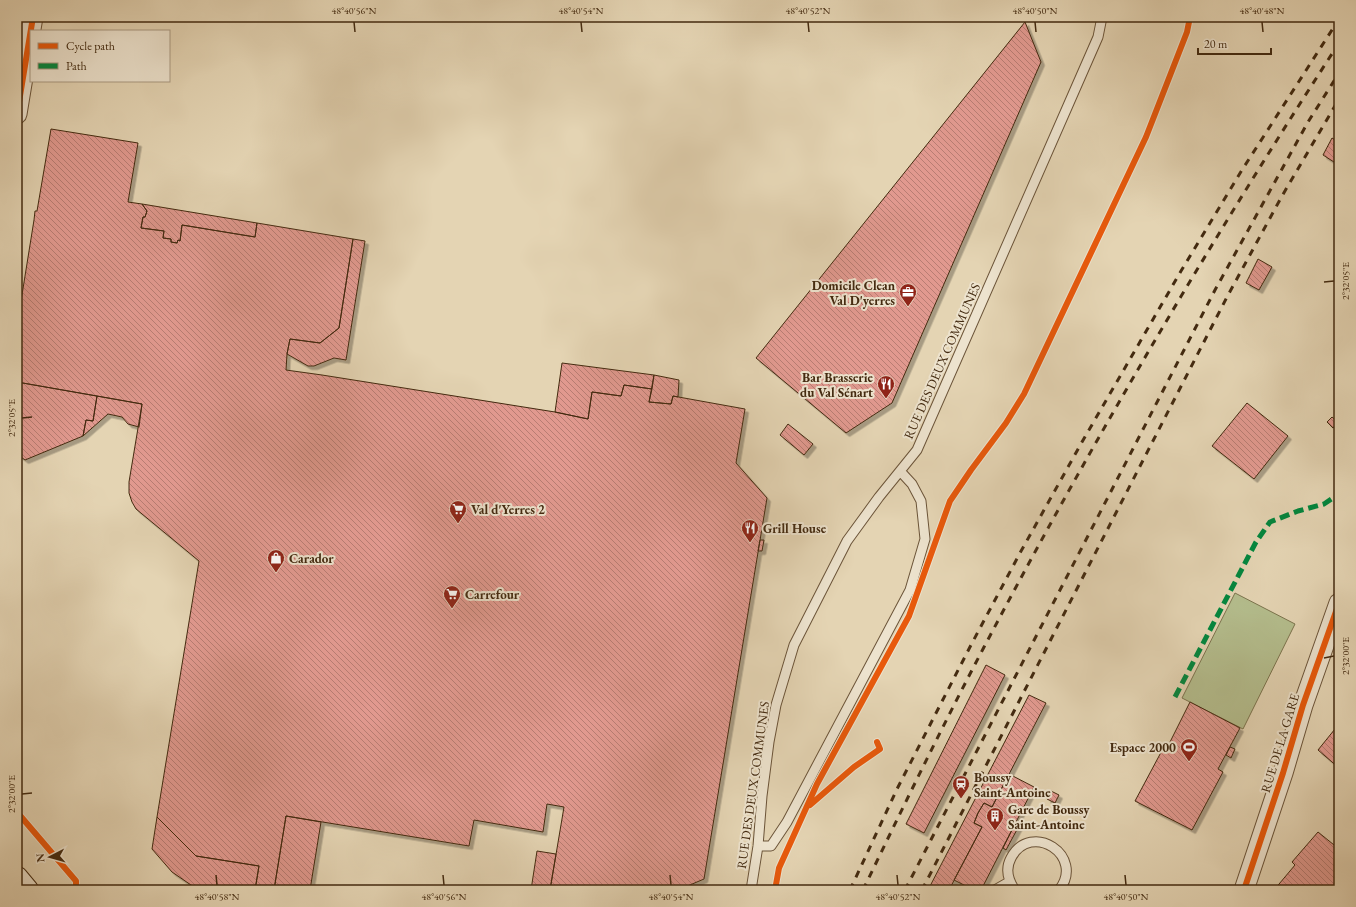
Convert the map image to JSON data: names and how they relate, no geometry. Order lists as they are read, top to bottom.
{
  "streets": {
    "street": ["RUE DE LA GARE"],
    "lane": ["RUE DES DEUX COMMUNES"]
  },
  "places": {
    "office": ["Domicile Clean Val D'yerres"],
    "restaurant": ["Bar Brasserie du Val Sénart", "Grill House"],
    "supermarket": ["Val d'Yerres 2", "Carrefour"],
    "shop": ["Carador"],
    "sports": ["Espace 2000"],
    "station": ["Boussy Saint-Antoine"],
    "building": ["Gare de Boussy Saint-Antoine"]
  },
  "legend": ["Cycle path", "Path"],
  "scale_bar": "20 m",
  "north": "left",
  "coordinates": [
    "48°40'56\"N",
    "48°40'54\"N",
    "48°40'52\"N",
    "48°40'50\"N",
    "48°40'48\"N",
    "2°32'05\"E",
    "2°32'00\"E",
    "48°40'58\"N"
  ]
}
